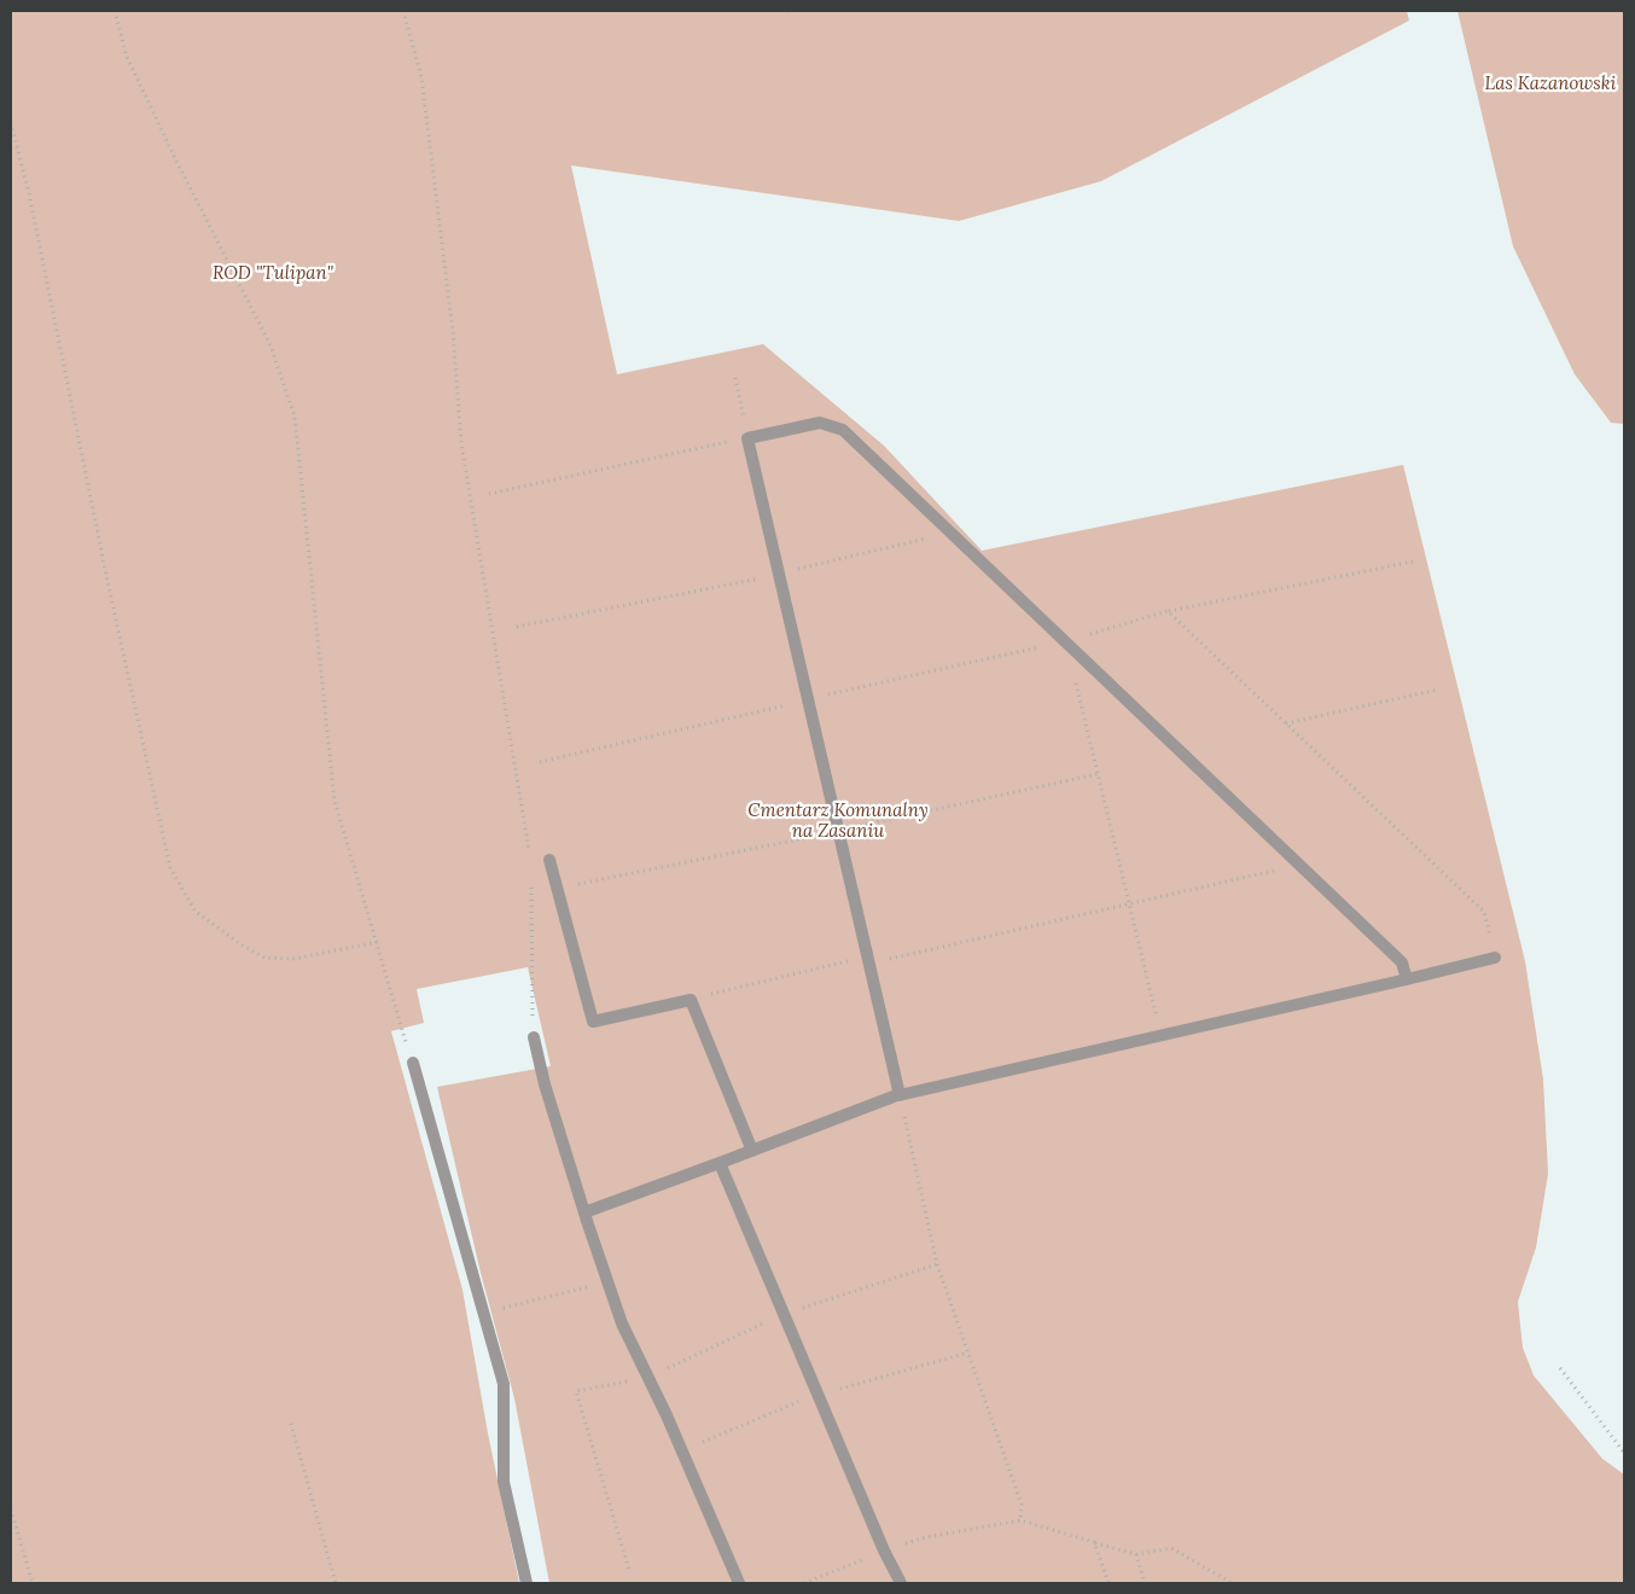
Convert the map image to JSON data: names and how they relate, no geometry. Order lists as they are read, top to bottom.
{
  "parks": ["Las Kazanowski", "ROD \"Tulipan\"", "Cmentarz Komunalny na Zasaniu"]
}
